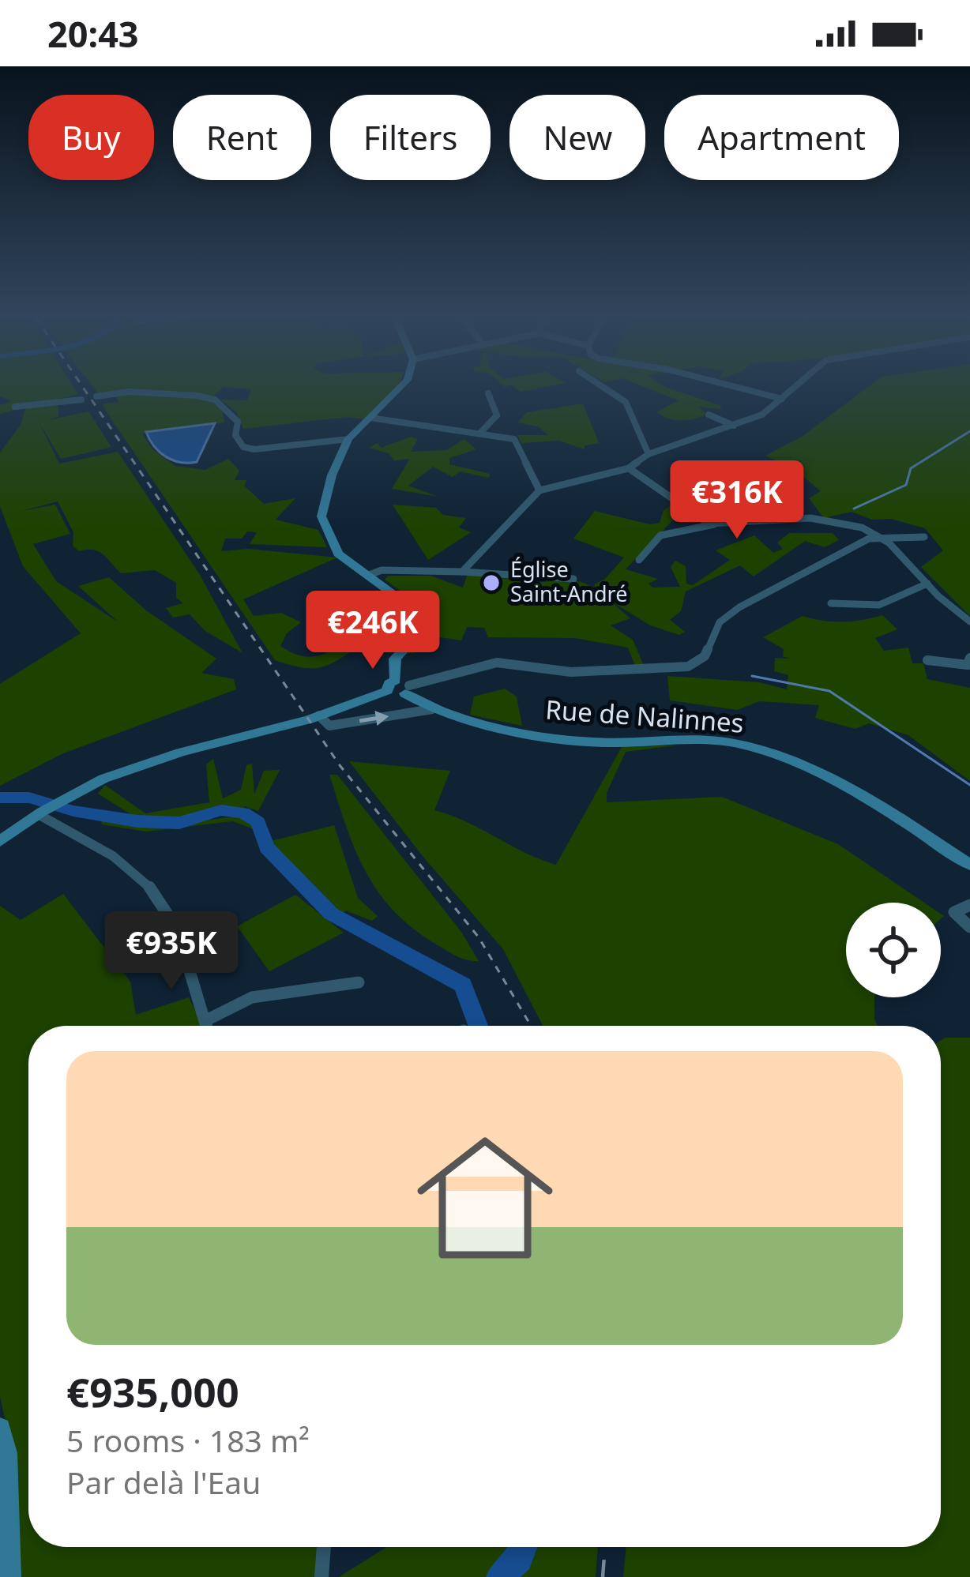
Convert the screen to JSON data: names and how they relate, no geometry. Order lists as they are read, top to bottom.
{
  "streets": {
    "street": ["Rue de Nalinnes"]
  },
  "places": ["Église Saint-André"],
  "page": {
    "status": "20:43",
    "chip": [
      "Buy",
      "Rent",
      "Filters",
      "New",
      "Apartment"
    ],
    "price": ["€316K", "€246K", "€935K"],
    "list": [
      {
        "name": "€935,000",
        "note": "5 rooms · 183 m² · Par delà l'Eau"
      }
    ]
  }
}
